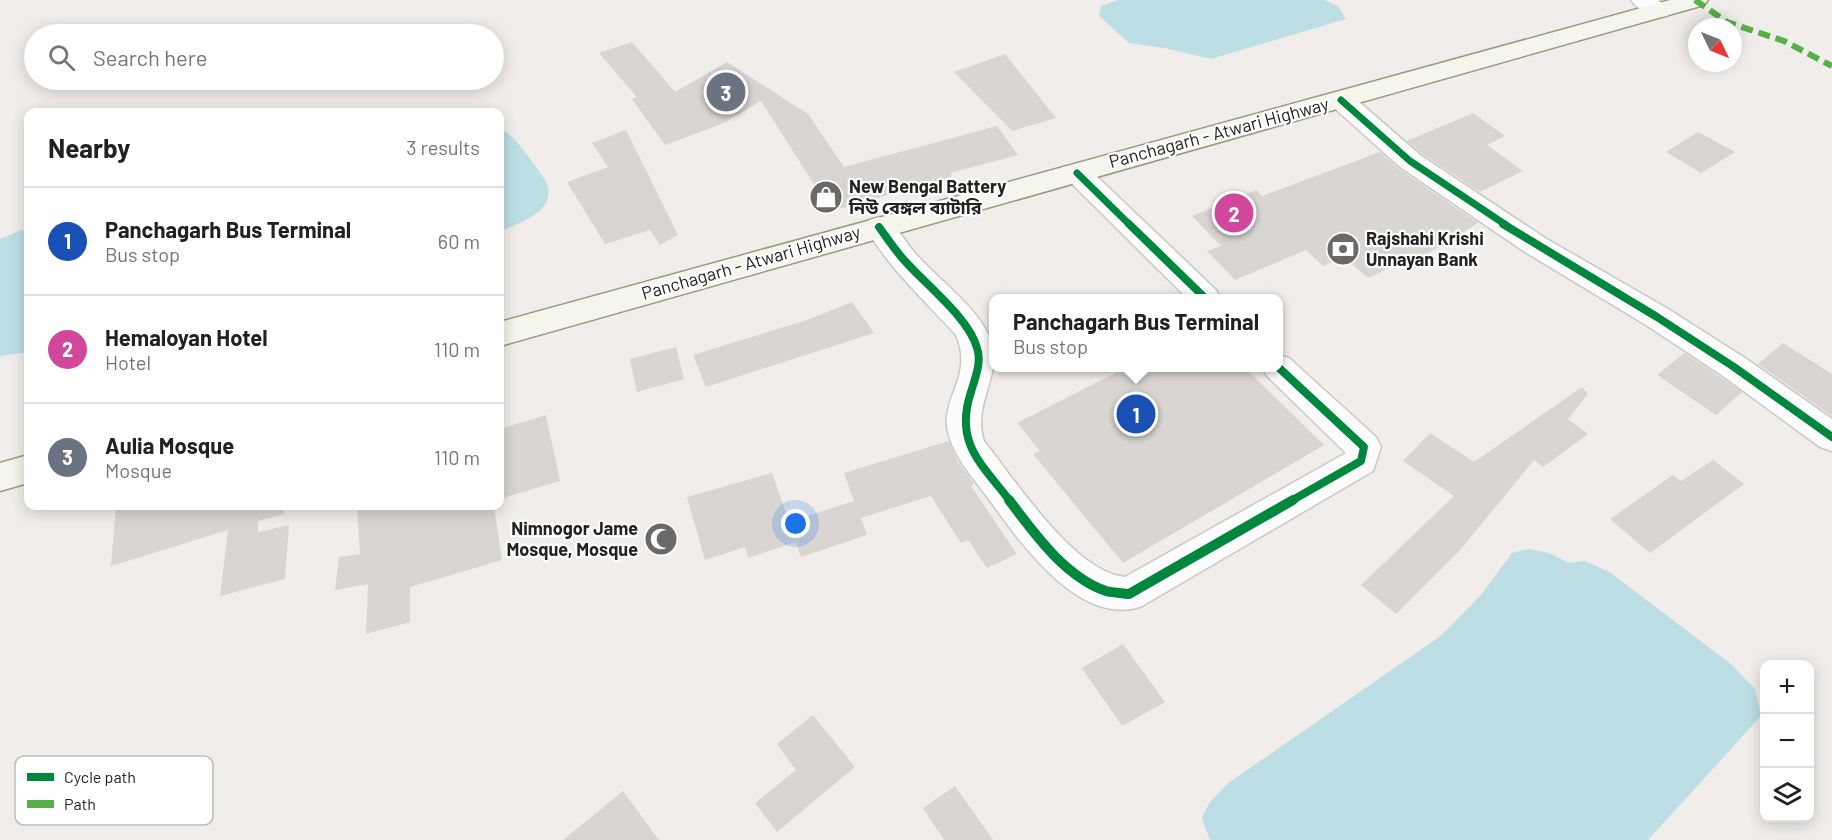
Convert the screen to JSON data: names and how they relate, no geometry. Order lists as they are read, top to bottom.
{
  "streets": {
    "main road": ["Panchagarh - Atwari Highway"]
  },
  "places": {
    "shop": ["New Bengal Battery নিউ বেঙ্গল ব্যাটারি"],
    "bank": ["Rajshahi Krishi Unnayan Bank"],
    "mosque": ["Nimnogor Jame Mosque, Mosque"]
  },
  "legend": ["Cycle path", "Path"],
  "north": "bottom right",
  "page": {
    "search": "Search here",
    "pins": ["3", "2", "1"],
    "heading": ["Nearby", "3 results"],
    "list": [
      {
        "mark": "1",
        "name": "Panchagarh Bus Terminal",
        "note": "Bus stop",
        "value": "60 m"
      },
      {
        "mark": "2",
        "name": "Hemaloyan Hotel",
        "note": "Hotel",
        "value": "110 m"
      },
      {
        "mark": "3",
        "name": "Aulia Mosque",
        "note": "Mosque",
        "value": "110 m"
      }
    ],
    "popup": ["Panchagarh Bus Terminal", "Bus stop"],
    "map_buttons": ["+", "−"]
  }
}
